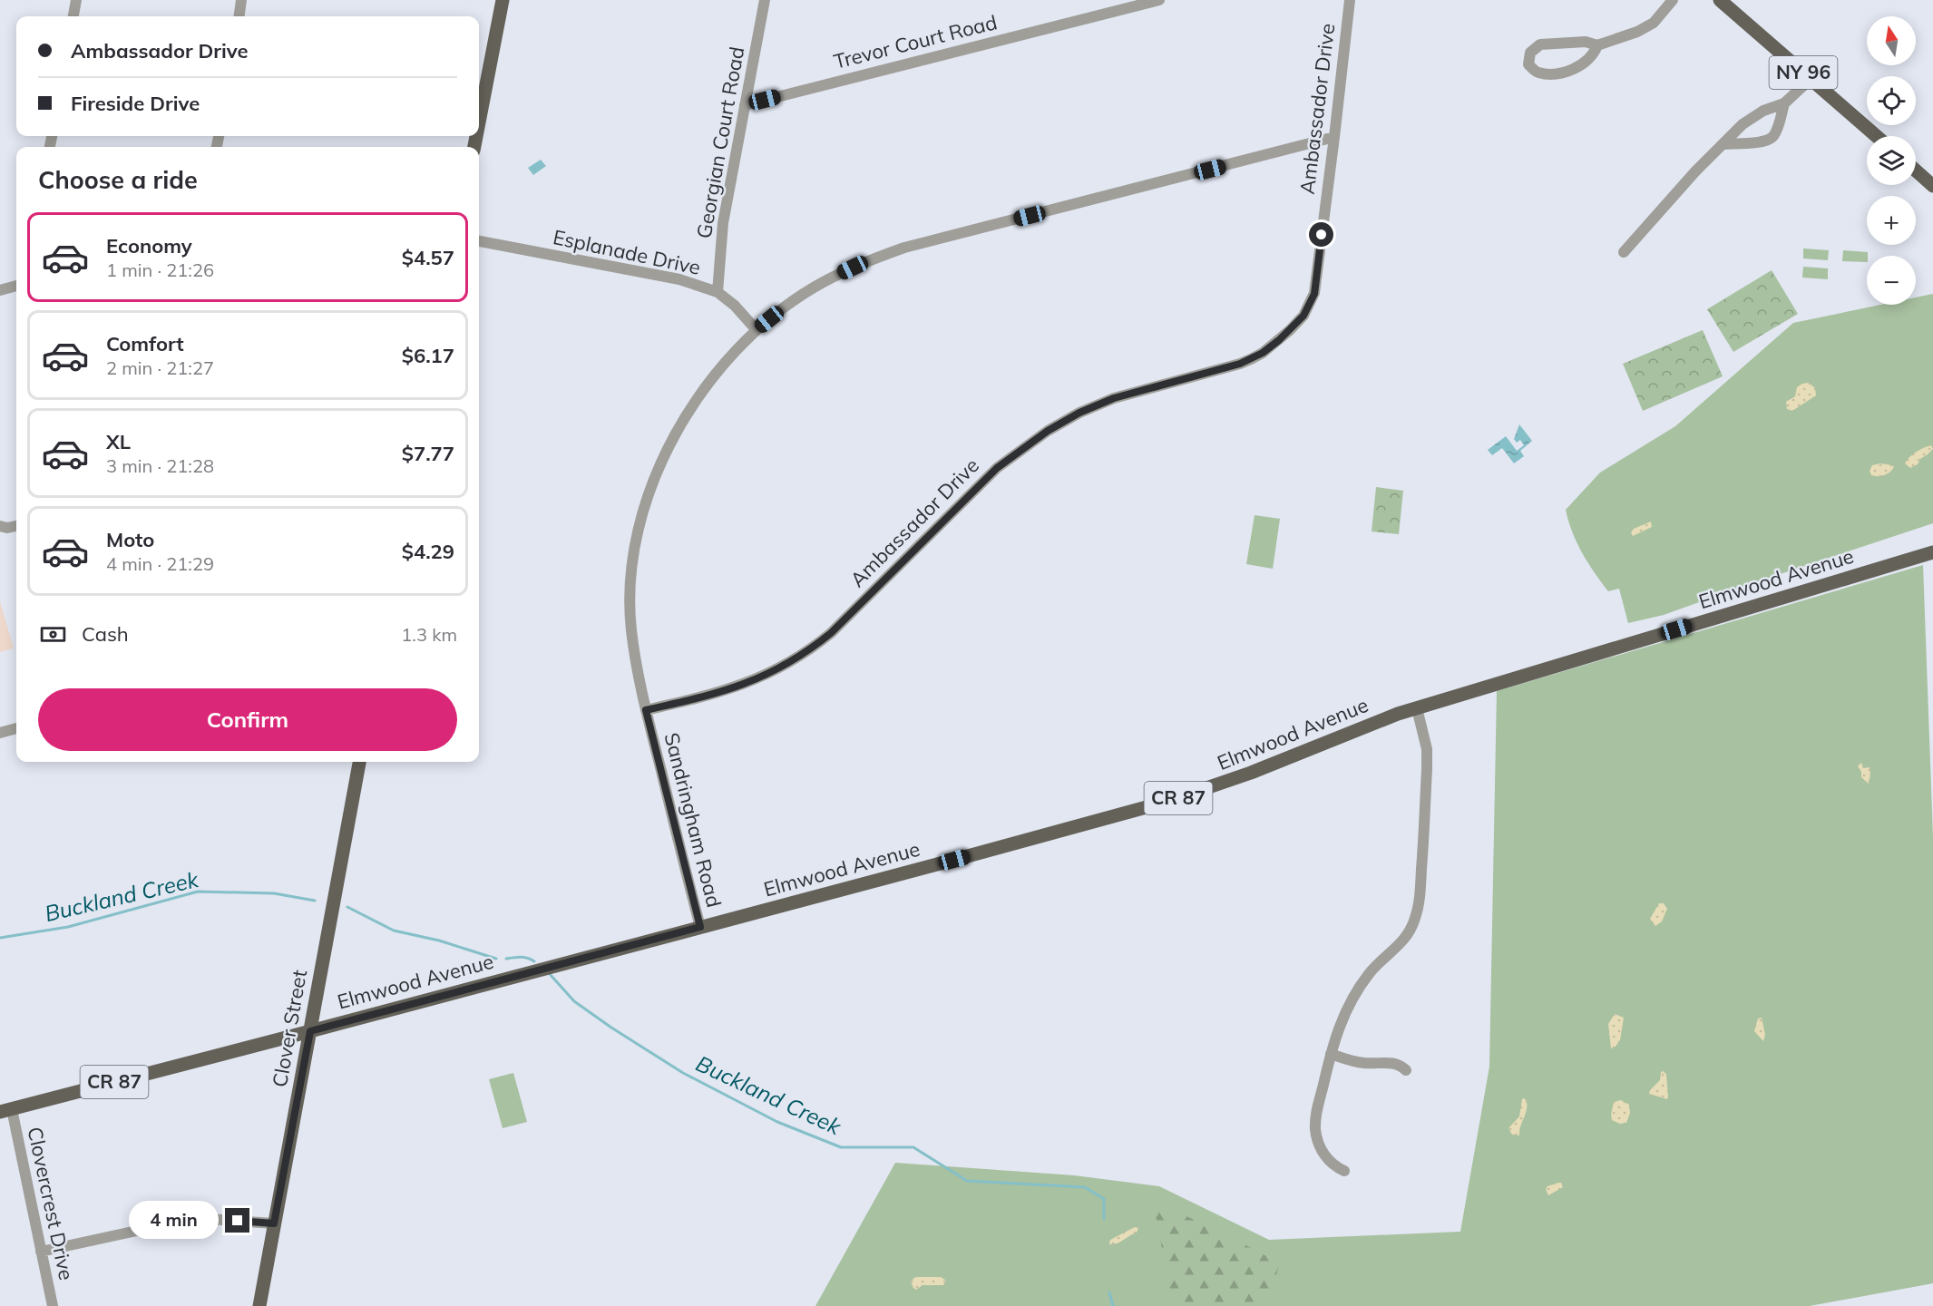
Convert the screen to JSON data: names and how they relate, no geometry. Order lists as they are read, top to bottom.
{
  "streets": {
    "main road": [
      "NY 96",
      "Elmwood Avenue",
      "CR 87",
      "Clover Street"
    ],
    "street": [
      "Trevor Court Road",
      "Ambassador Drive",
      "Georgian Court Road",
      "Esplanade Drive",
      "Sandringham Road",
      "Clovercrest Drive"
    ]
  },
  "crossings": [
    ["Trevor Court Road", "Georgian Court Road"],
    ["Ambassador Drive", "Sandringham Road"],
    ["Georgian Court Road", "Esplanade Drive"],
    ["Esplanade Drive", "Sandringham Road"],
    ["Elmwood Avenue", "Sandringham Road"],
    ["Elmwood Avenue", "Clover Street"],
    ["Elmwood Avenue", "Clovercrest Drive"]
  ],
  "water": ["Buckland Creek"],
  "north": "top",
  "page": {
    "map_buttons": ["+", "−"],
    "banner": ["Ambassador Drive", "Fireside Drive"],
    "heading": "Choose a ride",
    "list": [
      {
        "name": "Economy",
        "note": "1 min · 21:26",
        "value": "$4.57"
      },
      {
        "name": "Comfort",
        "note": "2 min · 21:27",
        "value": "$6.17"
      },
      {
        "name": "XL",
        "note": "3 min · 21:28",
        "value": "$7.77"
      },
      {
        "name": "Moto",
        "note": "4 min · 21:29",
        "value": "$4.29"
      }
    ],
    "pay": ["Cash", "1.3 km"],
    "buttons": "Confirm",
    "bubble": "4 min"
  }
}
